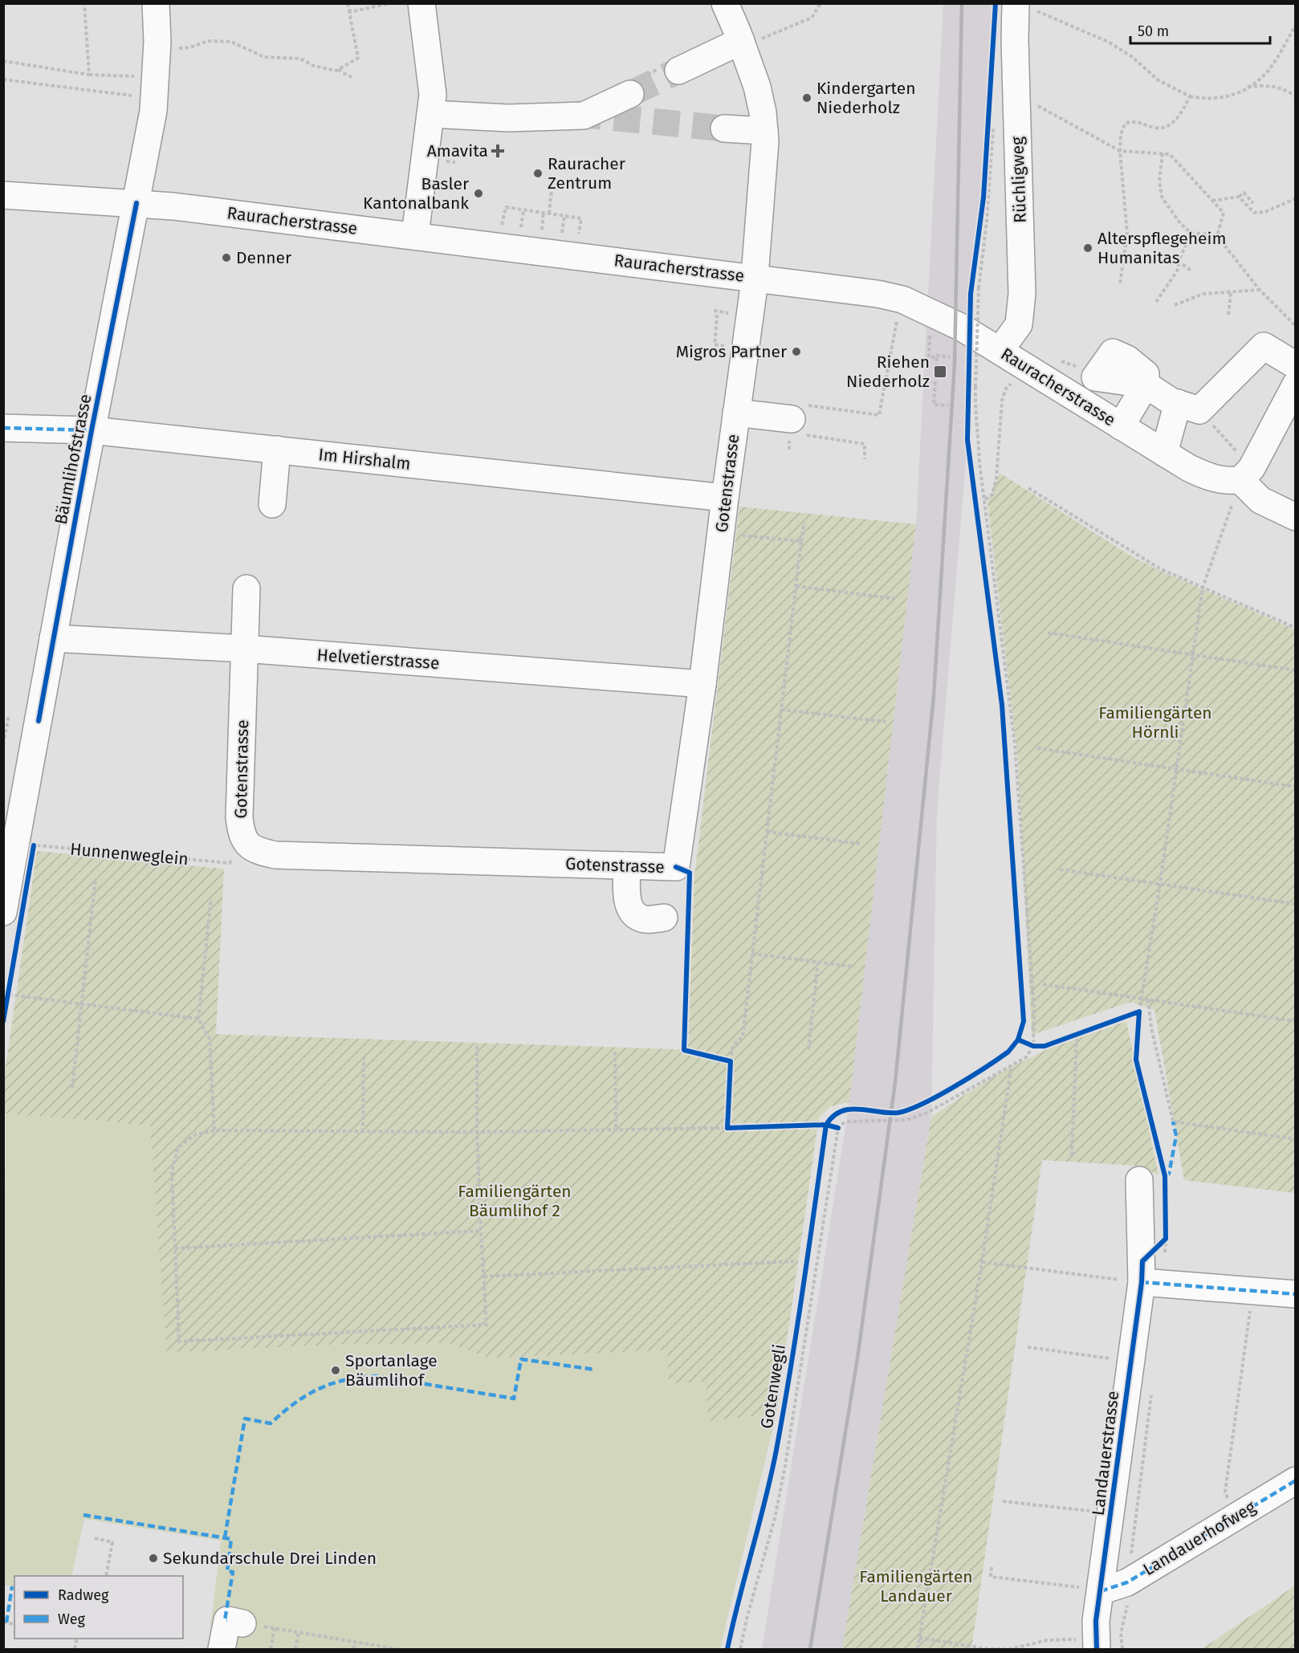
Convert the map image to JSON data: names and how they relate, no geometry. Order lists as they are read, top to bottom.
{
  "streets": {
    "street": [
      "Rüchligweg",
      "Rauracherstrasse",
      "Bäumlihofstrasse",
      "Im Hirshalm",
      "Gotenstrasse",
      "Helvetierstrasse",
      "Landauerstrasse",
      "Landauerhofweg"
    ],
    "path": ["Hunnenweglein"],
    "cycle path": ["Gotenwegli"]
  },
  "crossings": [
    ["Rüchligweg", "Rauracherstrasse"],
    ["Rauracherstrasse", "Bäumlihofstrasse"],
    ["Rauracherstrasse", "Gotenstrasse"],
    ["Bäumlihofstrasse", "Im Hirshalm"],
    ["Bäumlihofstrasse", "Helvetierstrasse"],
    ["Bäumlihofstrasse", "Hunnenweglein"],
    ["Im Hirshalm", "Gotenstrasse"],
    ["Gotenstrasse", "Helvetierstrasse"],
    ["Gotenstrasse", "Hunnenweglein"],
    ["Landauerstrasse", "Landauerhofweg"]
  ],
  "parks": ["Familiengärten Hörnli", "Familiengärten Bäumlihof 2", "Familiengärten Landauer"],
  "places": {
    "other": [
      "Kindergarten Niederholz",
      "Rauracher Zentrum",
      "Basler Kantonalbank",
      "Alterspflegeheim Humanitas",
      "Denner",
      "Migros Partner",
      "Sportanlage Bäumlihof",
      "Sekundarschule Drei Linden"
    ],
    "health": ["Amavita"],
    "transit": ["Riehen Niederholz"]
  },
  "legend": ["Radweg", "Weg"],
  "scale_bar": "50 m"
}
